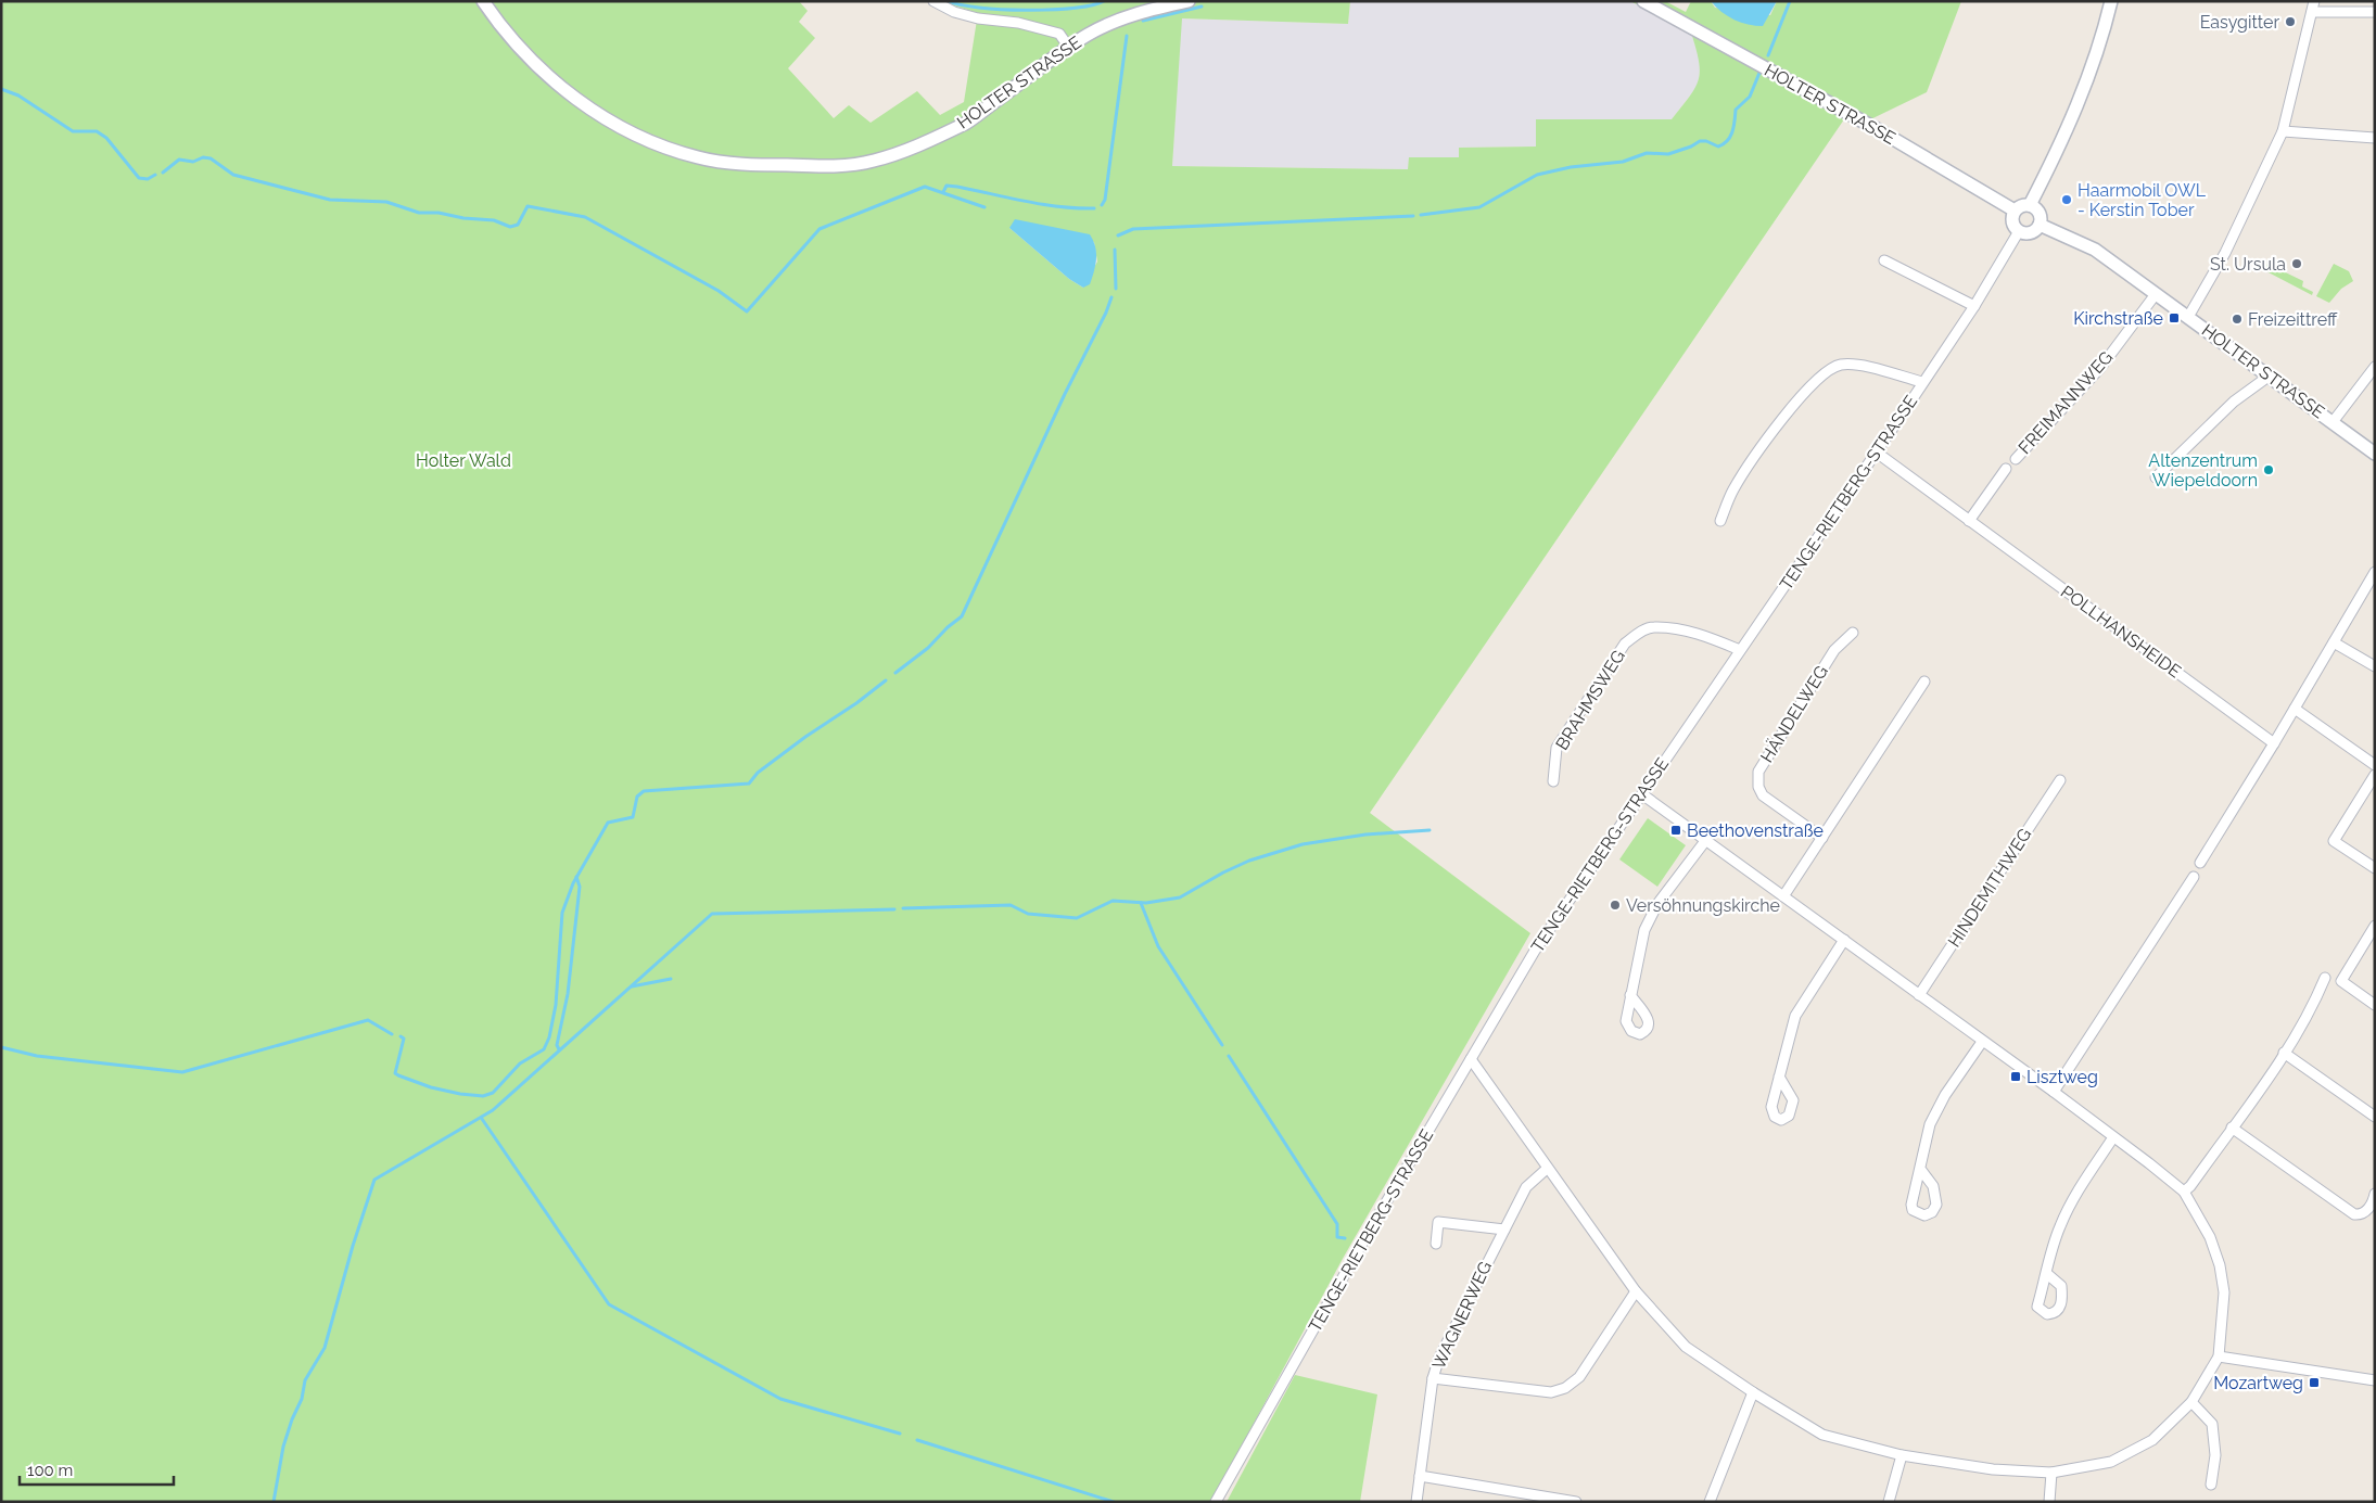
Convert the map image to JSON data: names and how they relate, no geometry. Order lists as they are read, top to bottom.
{
  "streets": {
    "street": [
      "HOLTER STRASSE",
      "FREIMANNWEG",
      "TENGE-RIETBERG-STRASSE",
      "POLLHANSHEIDE",
      "BRAHMSWEG",
      "HÄNDELWEG",
      "HINDEMITHWEG",
      "WAGNERWEG"
    ]
  },
  "crossings": [
    ["HOLTER STRASSE", "FREIMANNWEG"],
    ["HOLTER STRASSE", "TENGE-RIETBERG-STRASSE"],
    ["TENGE-RIETBERG-STRASSE", "POLLHANSHEIDE"],
    ["TENGE-RIETBERG-STRASSE", "BRAHMSWEG"]
  ],
  "parks": ["Holter Wald"],
  "places": {
    "other": [
      "Easygitter",
      "Haarmobil OWL - Kerstin Tober",
      "St. Ursula",
      "Freizeittreff",
      "Altenzentrum Wiepeldoorn",
      "Versöhnungskirche"
    ],
    "transit": [
      "Kirchstraße",
      "Beethovenstraße",
      "Lisztweg",
      "Mozartweg"
    ]
  },
  "scale_bar": "100 m"
}
